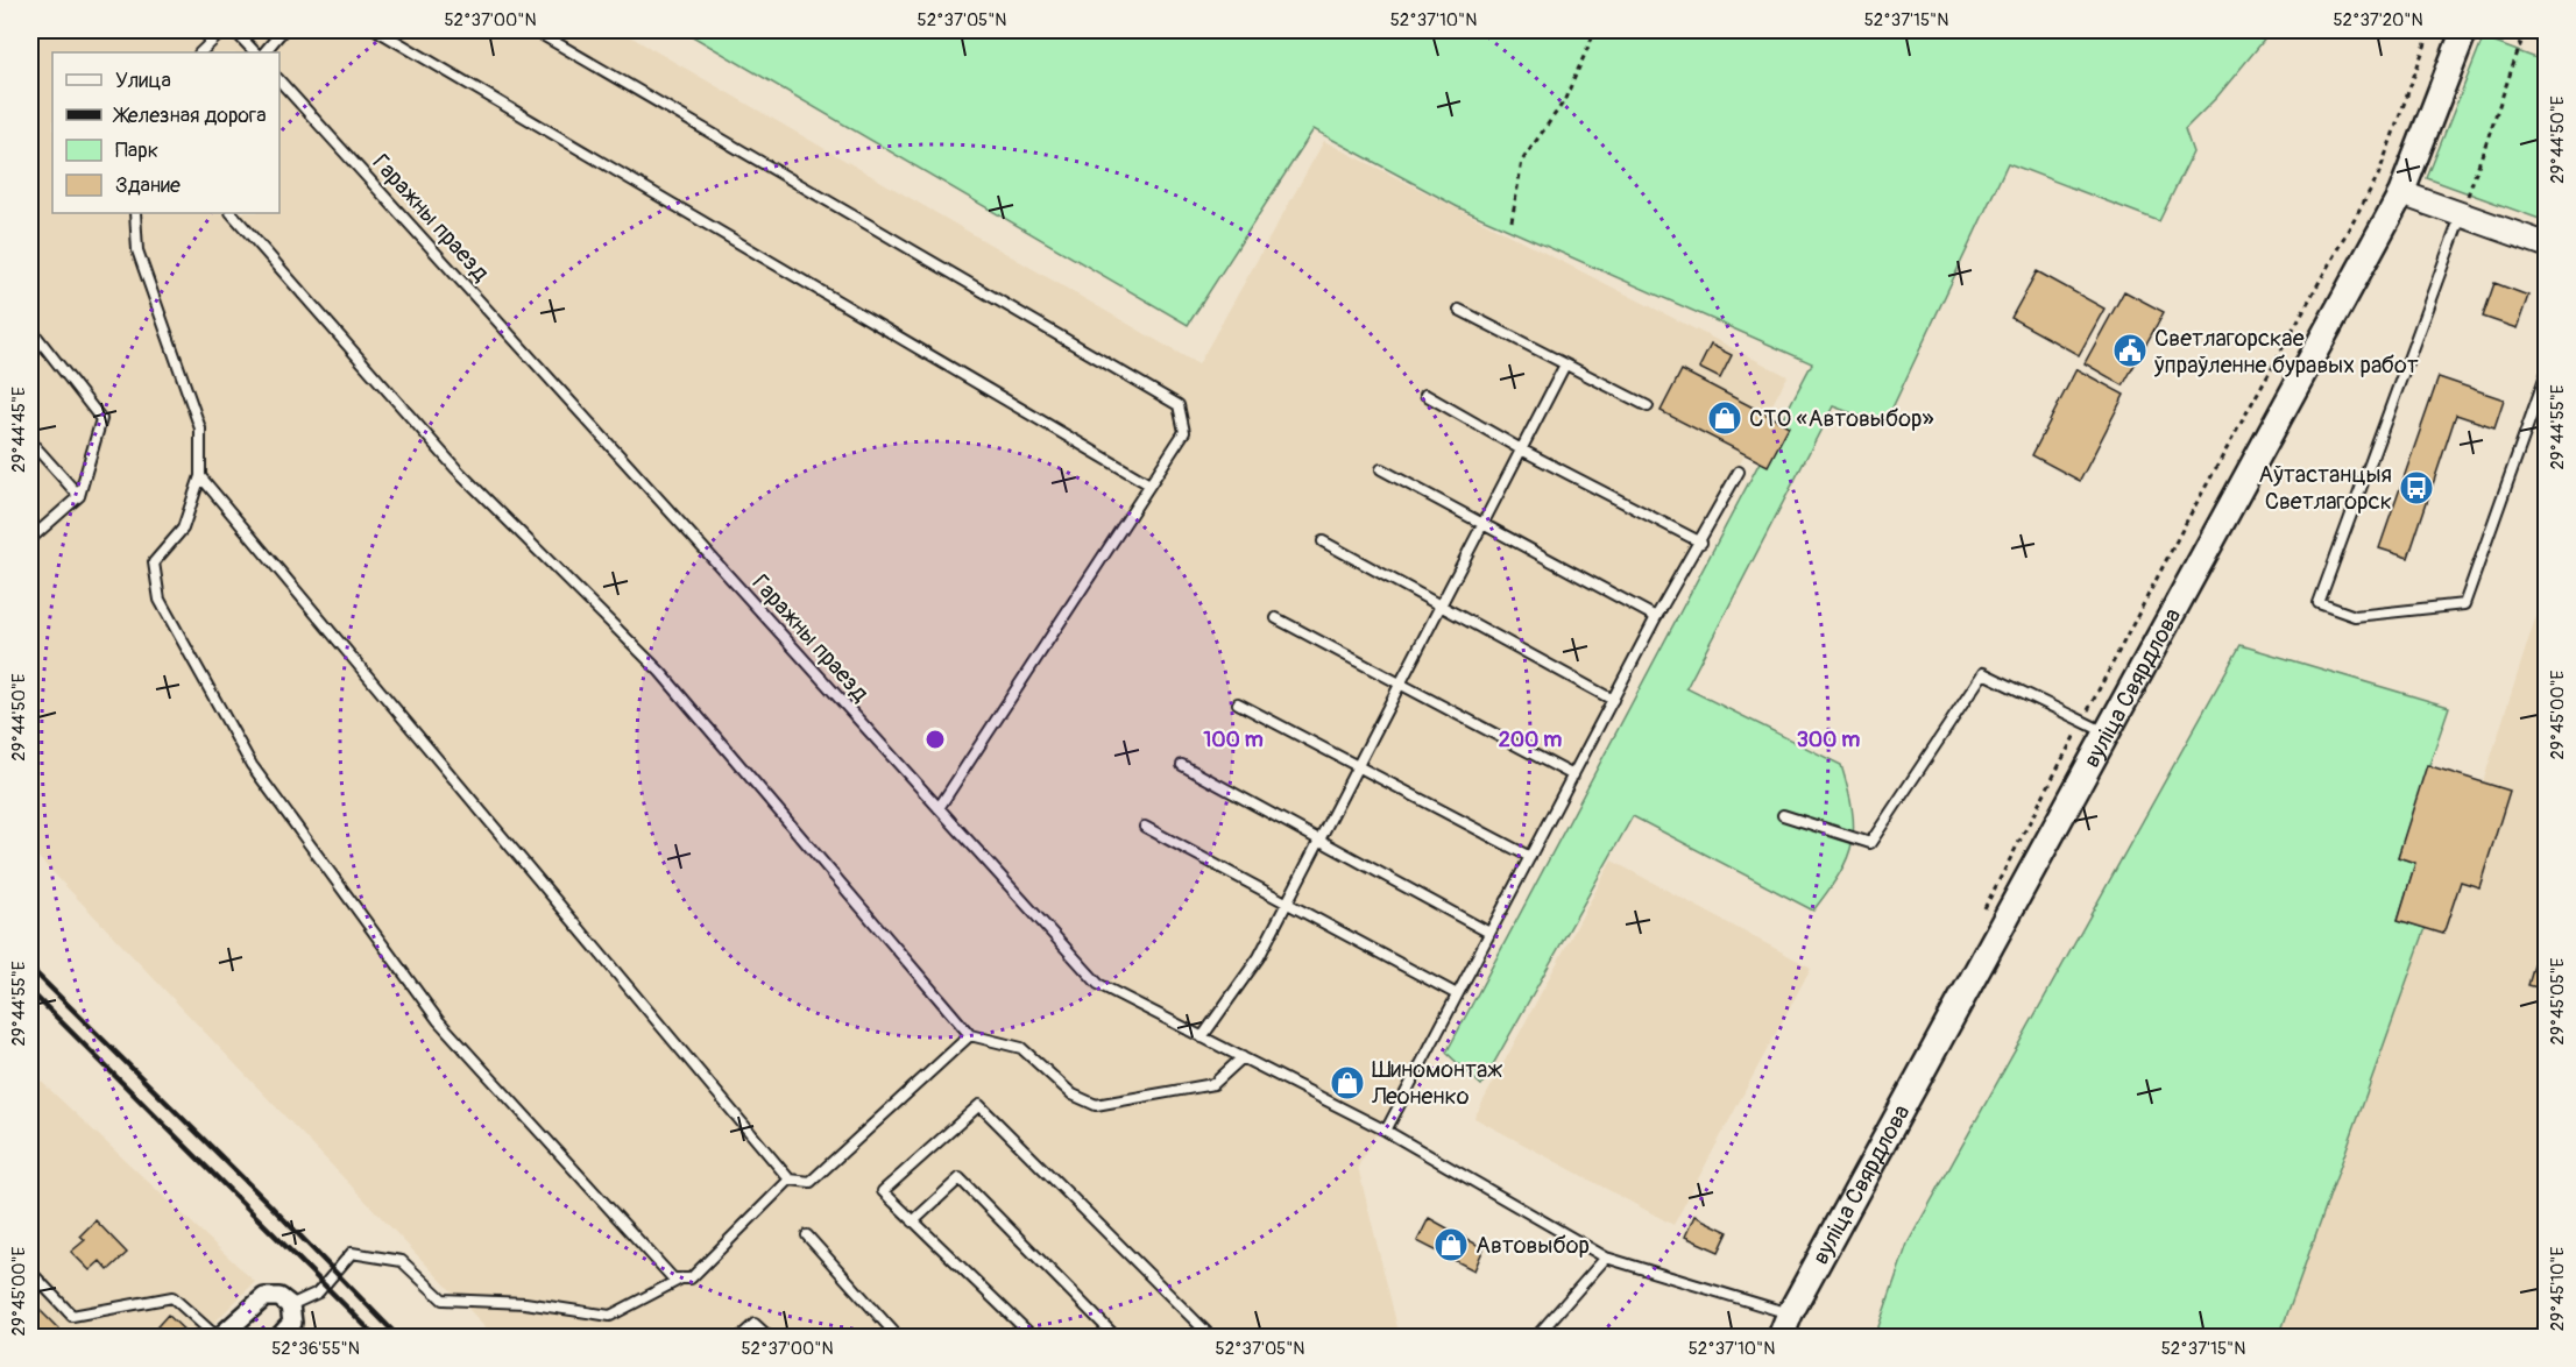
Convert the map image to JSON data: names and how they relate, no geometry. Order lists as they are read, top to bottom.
{
  "streets": {
    "main road": ["вуліца Свярдлова"],
    "lane": ["Гаражны праезд"]
  },
  "crossings": [
    ["Гаражны праезд", "вуліца Свярдлова"]
  ],
  "places": {
    "public building": ["Светлагорскае ўпраўленне буравых работ"],
    "shop": ["СТО «Автовыбор»", "Шиномонтаж Леоненко", "Автовыбор"],
    "bus stop": ["Аўтастанцыя Светлагорск"]
  },
  "legend": [
    "Улица",
    "Железная дорога",
    "Парк",
    "Здание"
  ],
  "coordinates": [
    "52°37'00\"N",
    "52°37'05\"N",
    "52°37'10\"N",
    "52°37'15\"N",
    "52°37'20\"N",
    "29°44'50\"E",
    "29°44'55\"E",
    "29°44'45\"E",
    "29°45'00\"E",
    "29°45'05\"E",
    "29°45'10\"E",
    "52°36'55\"N"
  ],
  "rings": ["100 m", "200 m", "300 m"]
}
